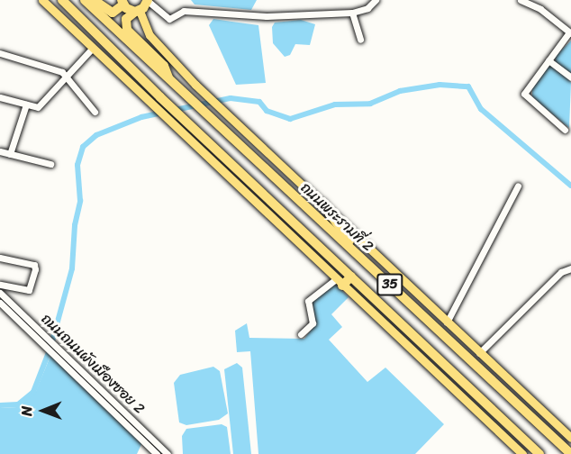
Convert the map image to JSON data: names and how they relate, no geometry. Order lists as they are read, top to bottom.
{
  "streets": {
    "highway": ["ถนนพระรามที่ 2", "35"],
    "street": ["ถนนถนนผังเมืองซอย 2"]
  },
  "north": "left"
}
